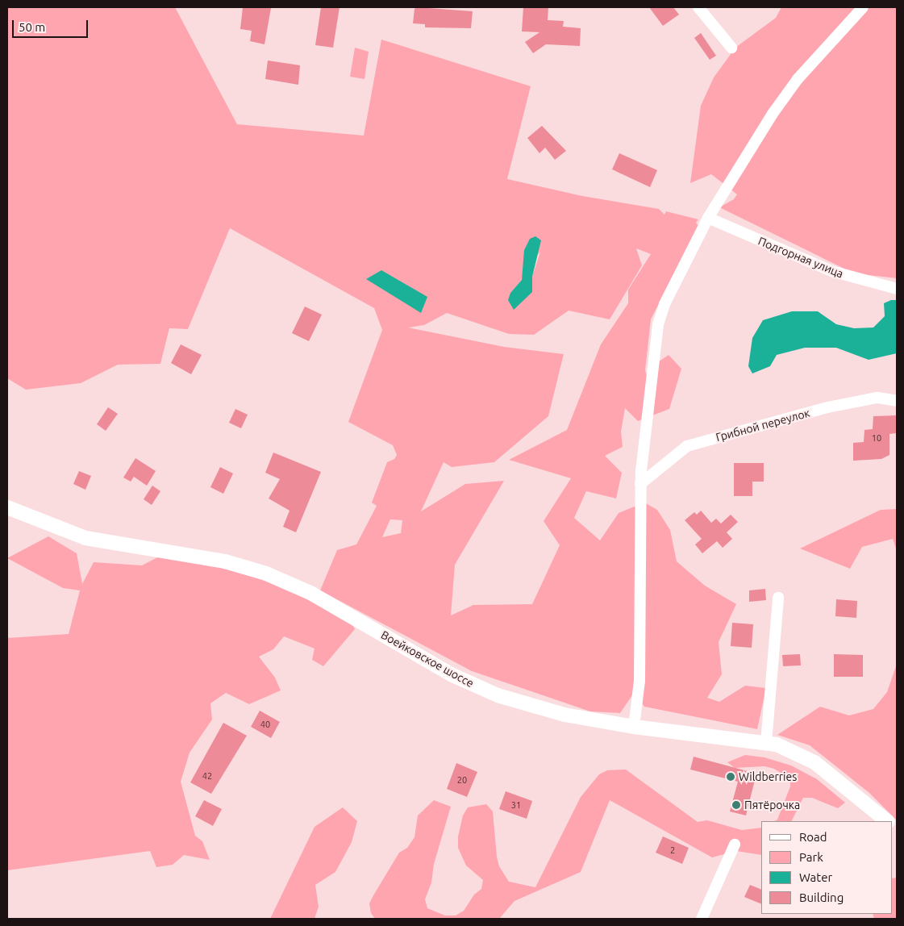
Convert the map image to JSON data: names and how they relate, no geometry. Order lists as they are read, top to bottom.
{
  "streets": {
    "street": ["Подгорная улица", "Грибной переулок", "Воейковское шоссе"]
  },
  "places": ["Wildberries", "Пятёрочка"],
  "house_numbers": [
    "10",
    "40",
    "42",
    "20",
    "31",
    "2"
  ],
  "legend": [
    "Road",
    "Park",
    "Water",
    "Building"
  ],
  "scale_bar": "50 m"
}
